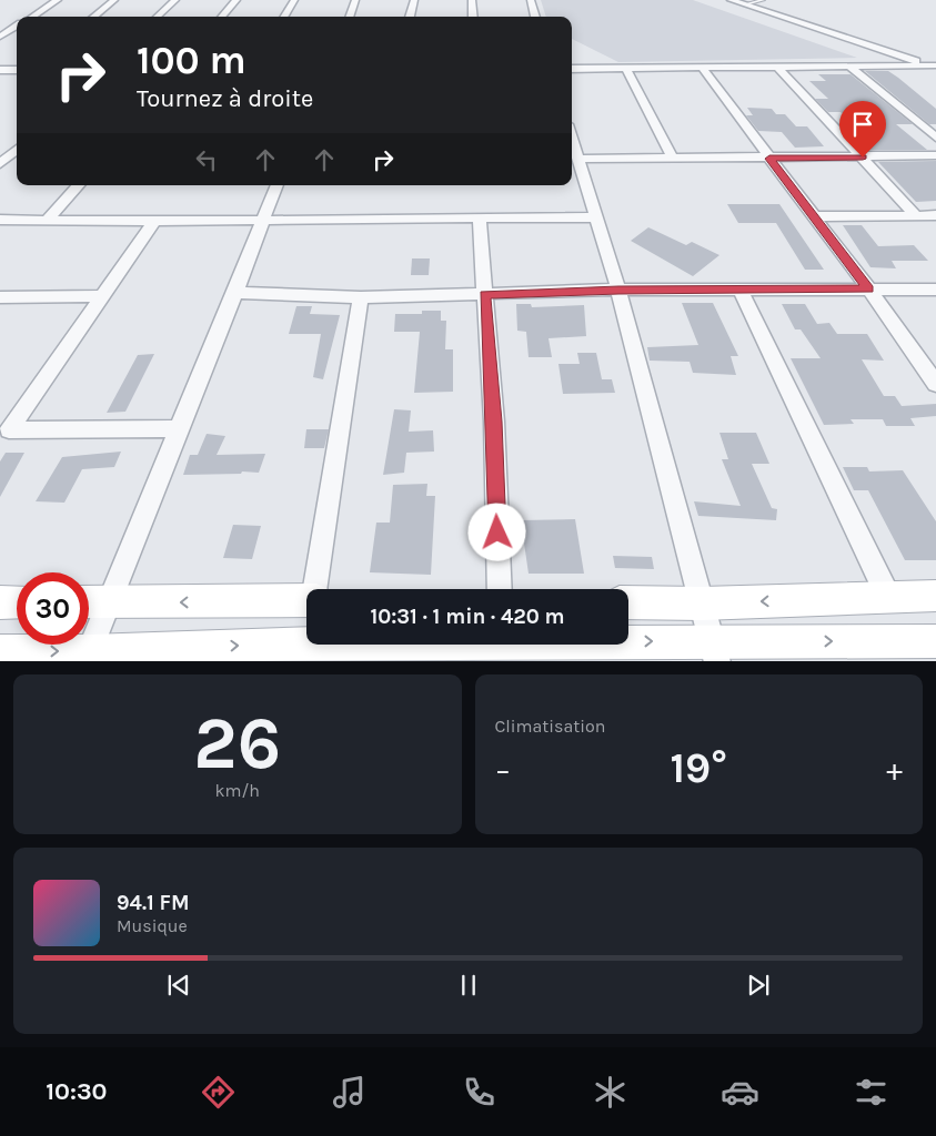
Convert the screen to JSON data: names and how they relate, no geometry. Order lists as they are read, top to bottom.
{
  "page": {
    "turn": ["100 m", "Tournez à droite"],
    "limit": "30",
    "trip": "10:31 · 1 min · 420 m",
    "tile": [
      ["26", "km/h"],
      "Climatisation"
    ],
    "heat": ["−", "19°", "+"],
    "song": ["94.1 FM", "Musique"],
    "tabs": "10:30"
  }
}
